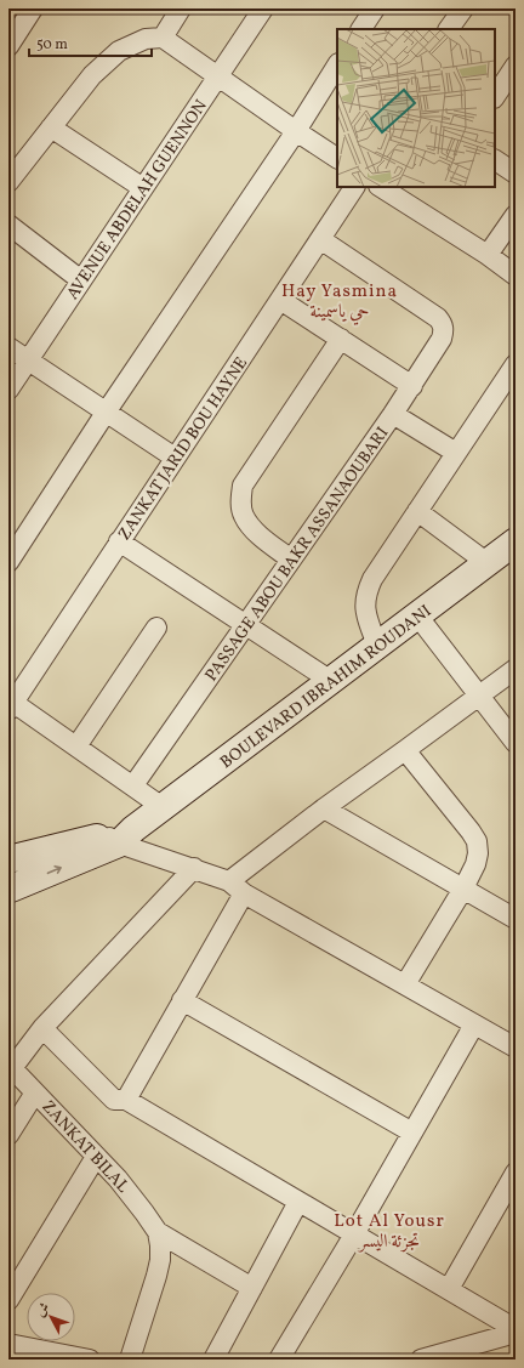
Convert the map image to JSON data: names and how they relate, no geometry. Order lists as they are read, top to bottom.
{
  "streets": {
    "street": [
      "AVENUE ABDELAH GUENNON",
      "ZANKAT JARID BOU HAYNE",
      "PASSAGE ABOU BAKR ASSANAOUBARI",
      "BOULEVARD IBRAHIM ROUDANI",
      "ZANKAT BILAL"
    ]
  },
  "crossings": [
    ["ZANKAT JARID BOU HAYNE", "PASSAGE ABOU BAKR ASSANAOUBARI"]
  ],
  "districts": ["Hay Yasmina حي ياسمينة", "Lot Al Yousr تجزئة اليسر"],
  "scale_bar": "50 m",
  "north": "top left"
}
